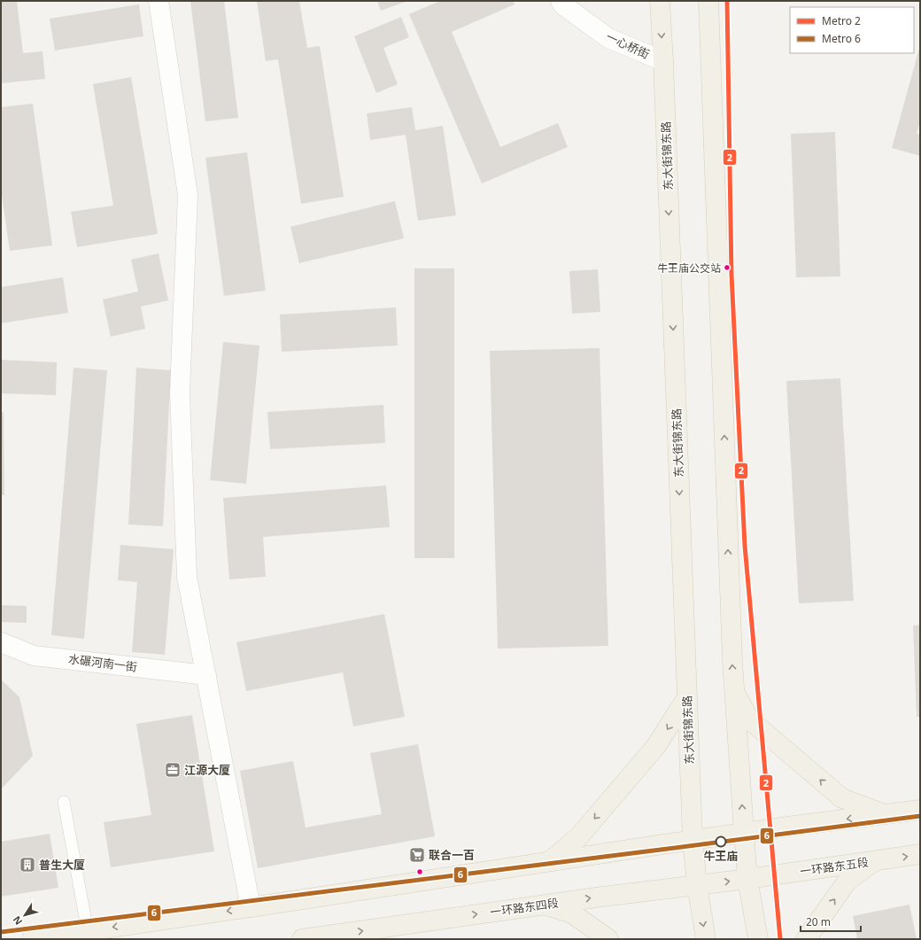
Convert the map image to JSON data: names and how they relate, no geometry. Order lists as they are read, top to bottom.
{
  "streets": {
    "main road": ["东大街锦东路", "一环路东五段", "一环路东四段"],
    "street": ["一心桥街", "水碾河南一街"]
  },
  "crossings": [
    ["一心桥街", "东大街锦东路"],
    ["东大街锦东路", "一环路东四段"],
    ["一环路东五段", "一环路东四段"]
  ],
  "places": {
    "other": ["牛王庙公交站", "牛王庙"],
    "office": ["江源大厦"],
    "supermarket": ["联合一百"],
    "building": ["普生大厦"]
  },
  "lines": ["metro line 2", "metro line 6"],
  "legend": ["Metro 2", "Metro 6"],
  "scale_bar": "20 m",
  "north": "bottom left"
}
